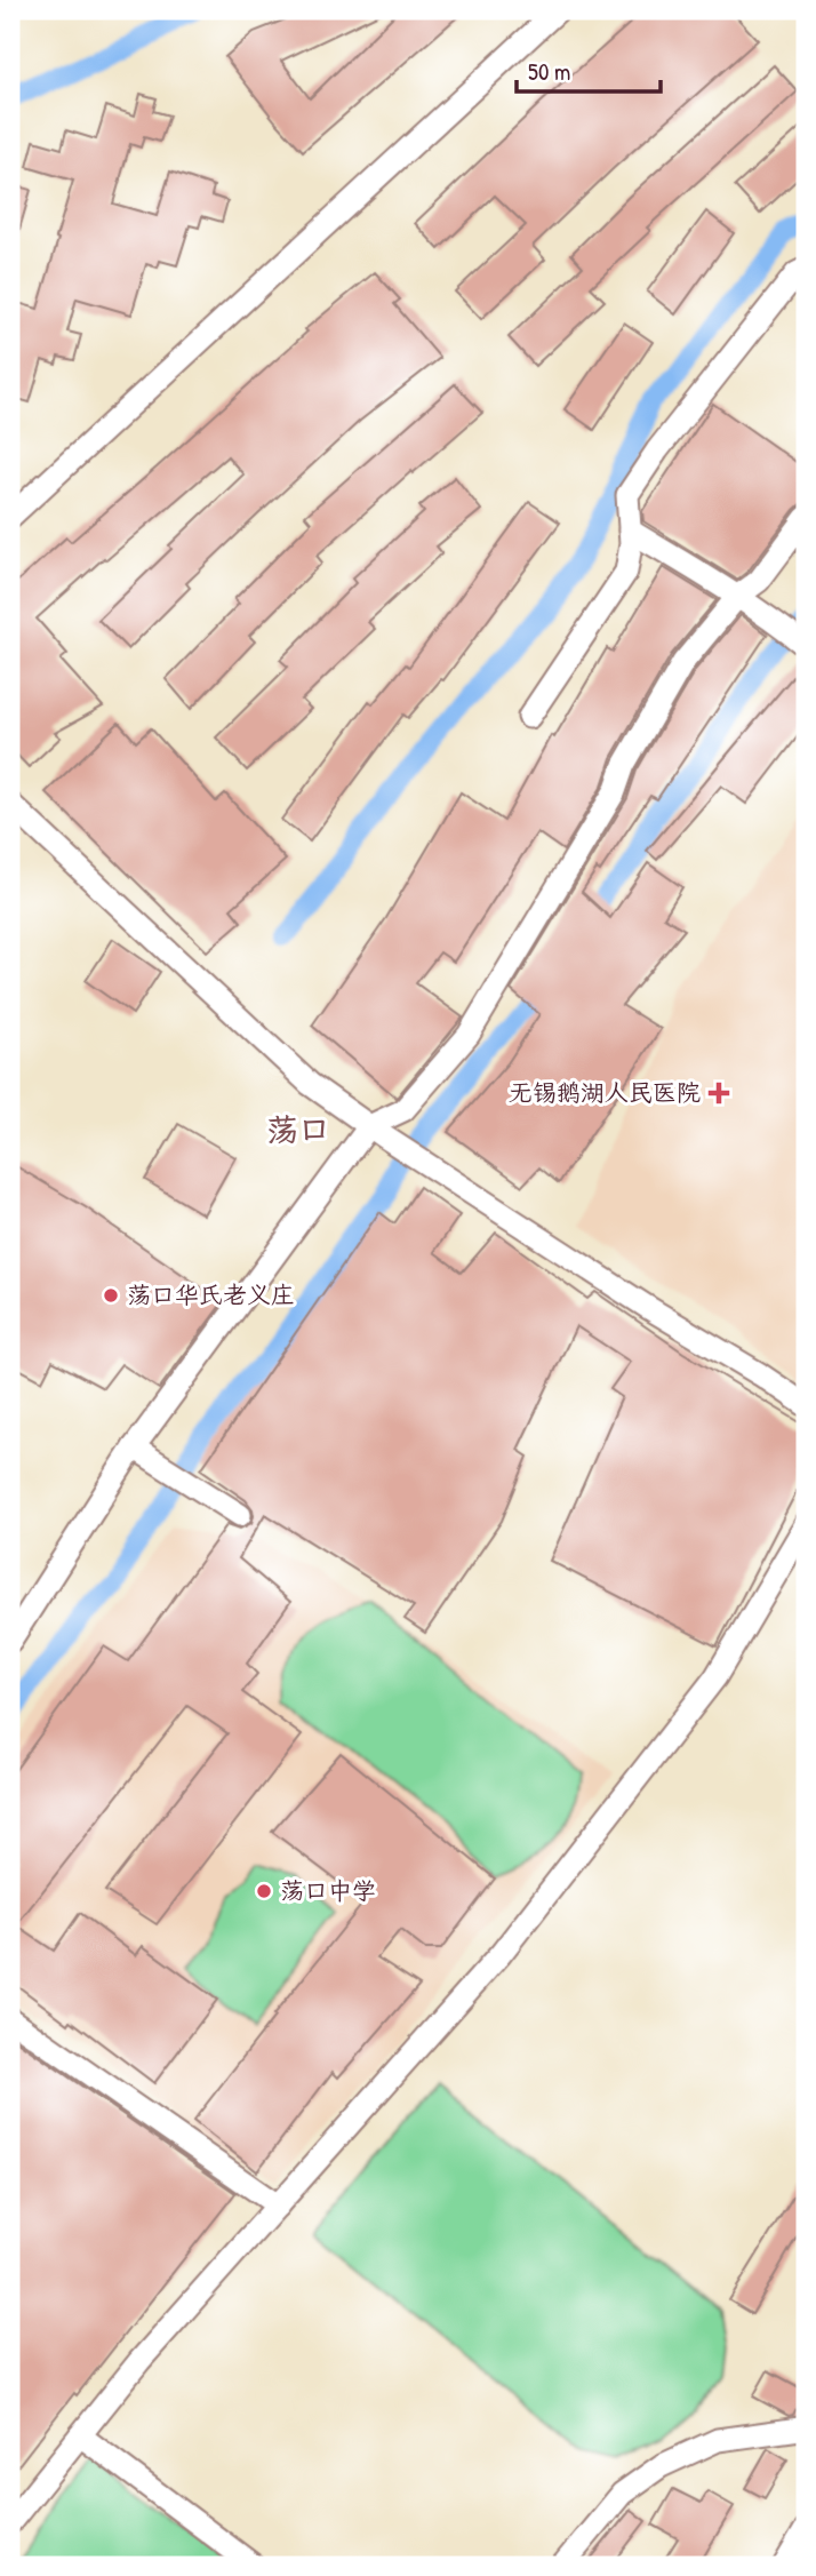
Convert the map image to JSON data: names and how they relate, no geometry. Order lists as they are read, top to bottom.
{
  "districts": ["荡口"],
  "places": {
    "health": ["无锡鹅湖人民医院"],
    "other": ["荡口华氏老义庄", "荡口中学"]
  },
  "scale_bar": "50 m"
}
